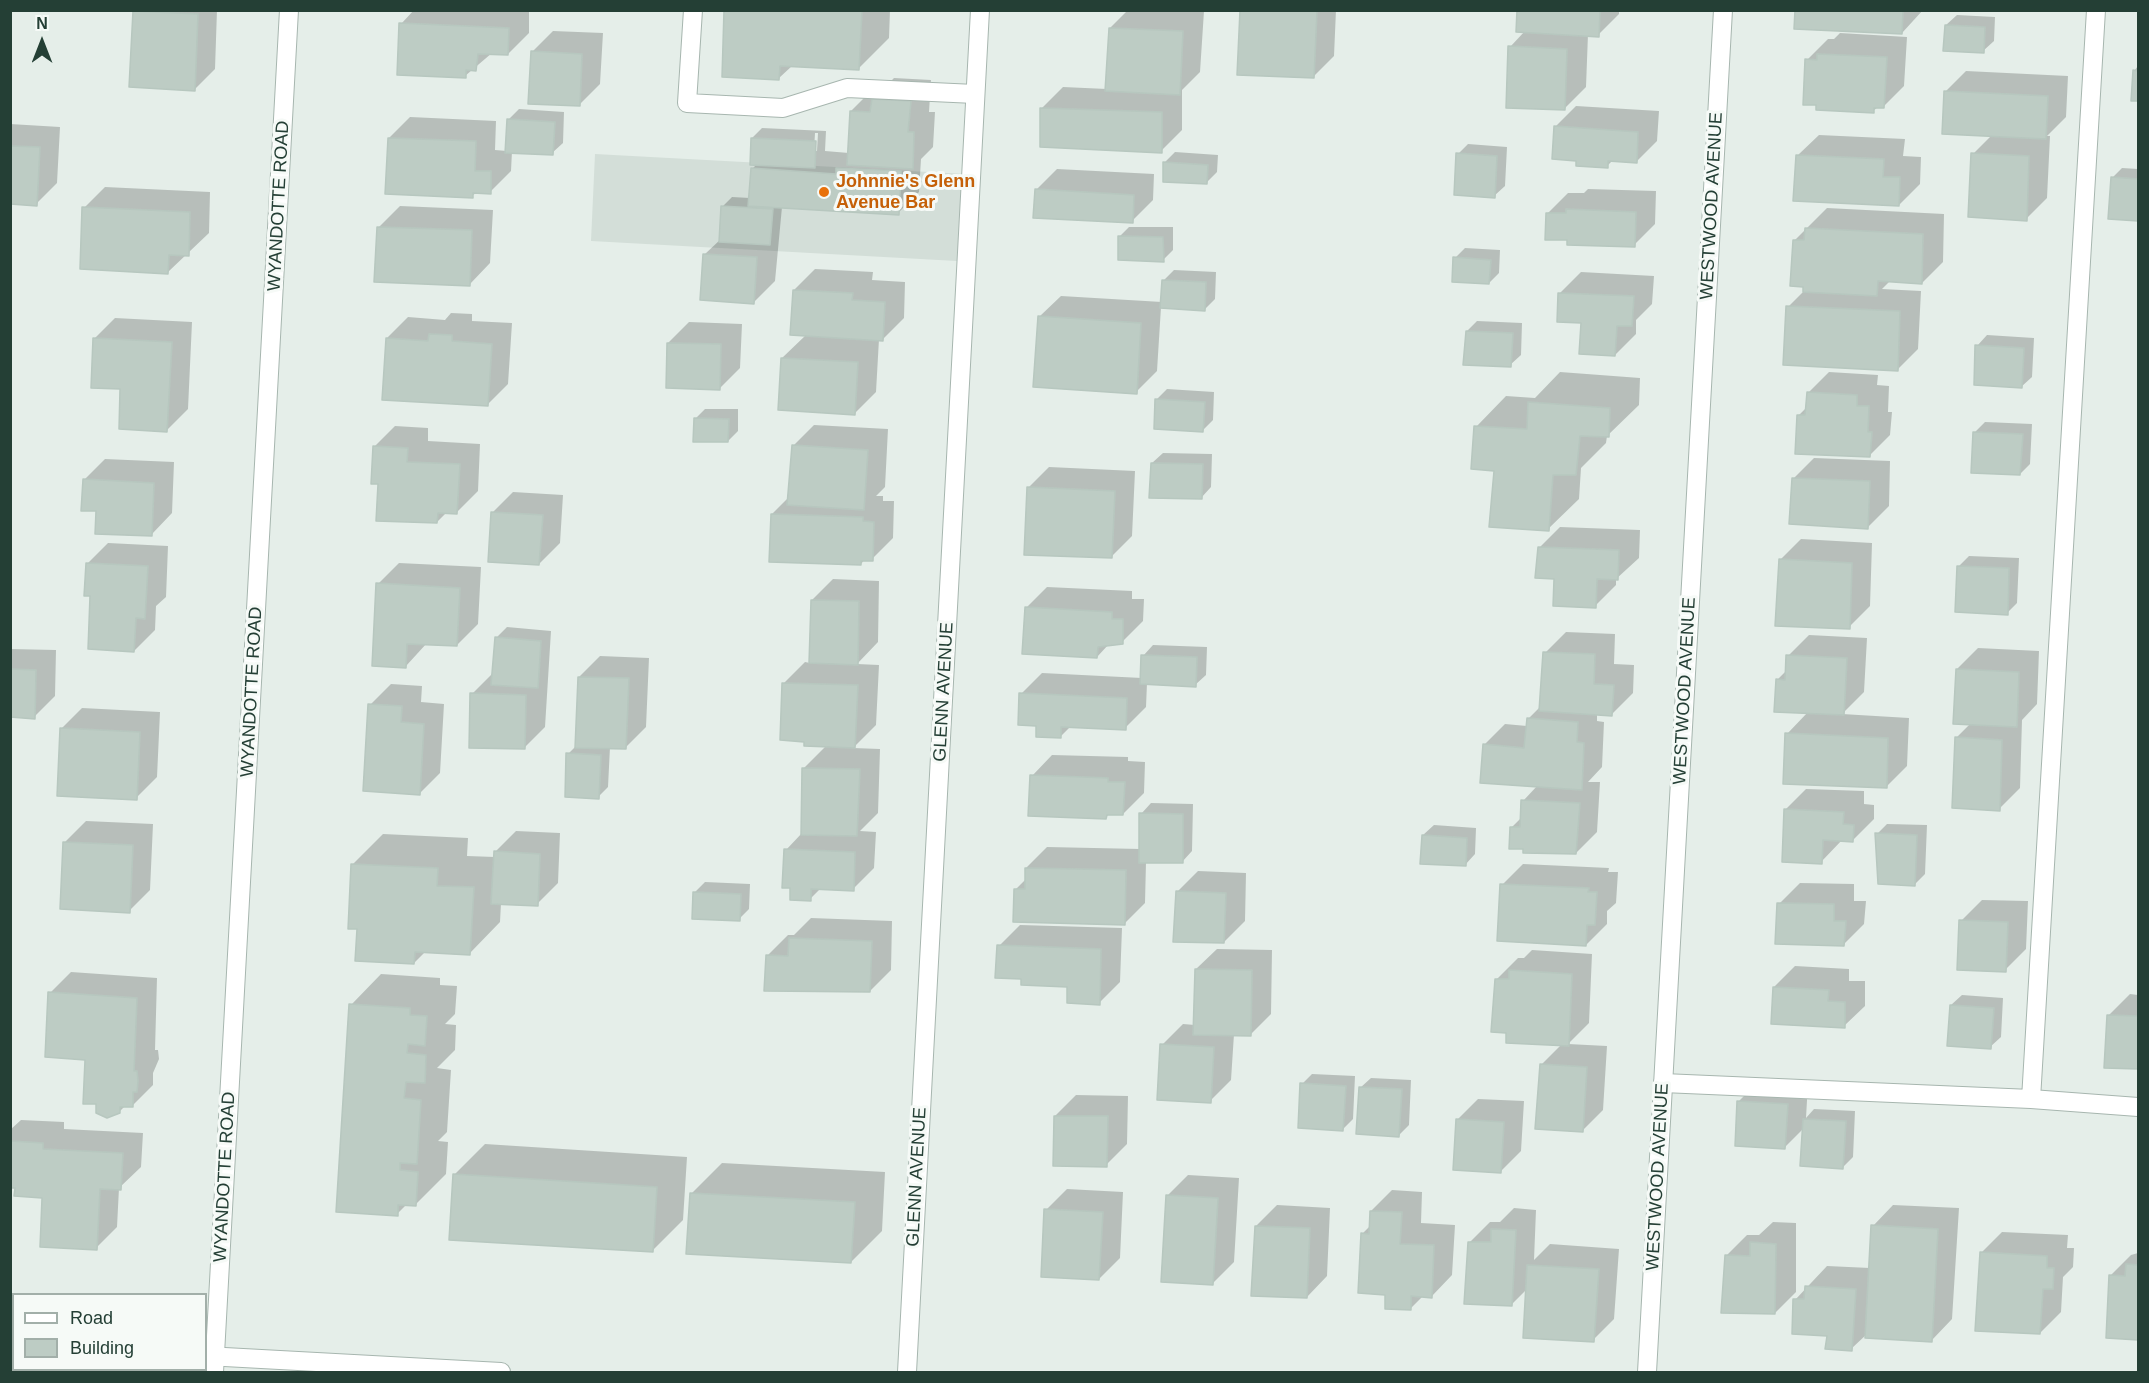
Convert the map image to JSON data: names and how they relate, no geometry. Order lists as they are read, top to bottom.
{
  "streets": {
    "street": ["WYANDOTTE ROAD", "WESTWOOD AVENUE", "GLENN AVENUE"]
  },
  "places": ["Johnnie's Glenn Avenue Bar"],
  "legend": ["Road", "Building"],
  "north": "top"
}
